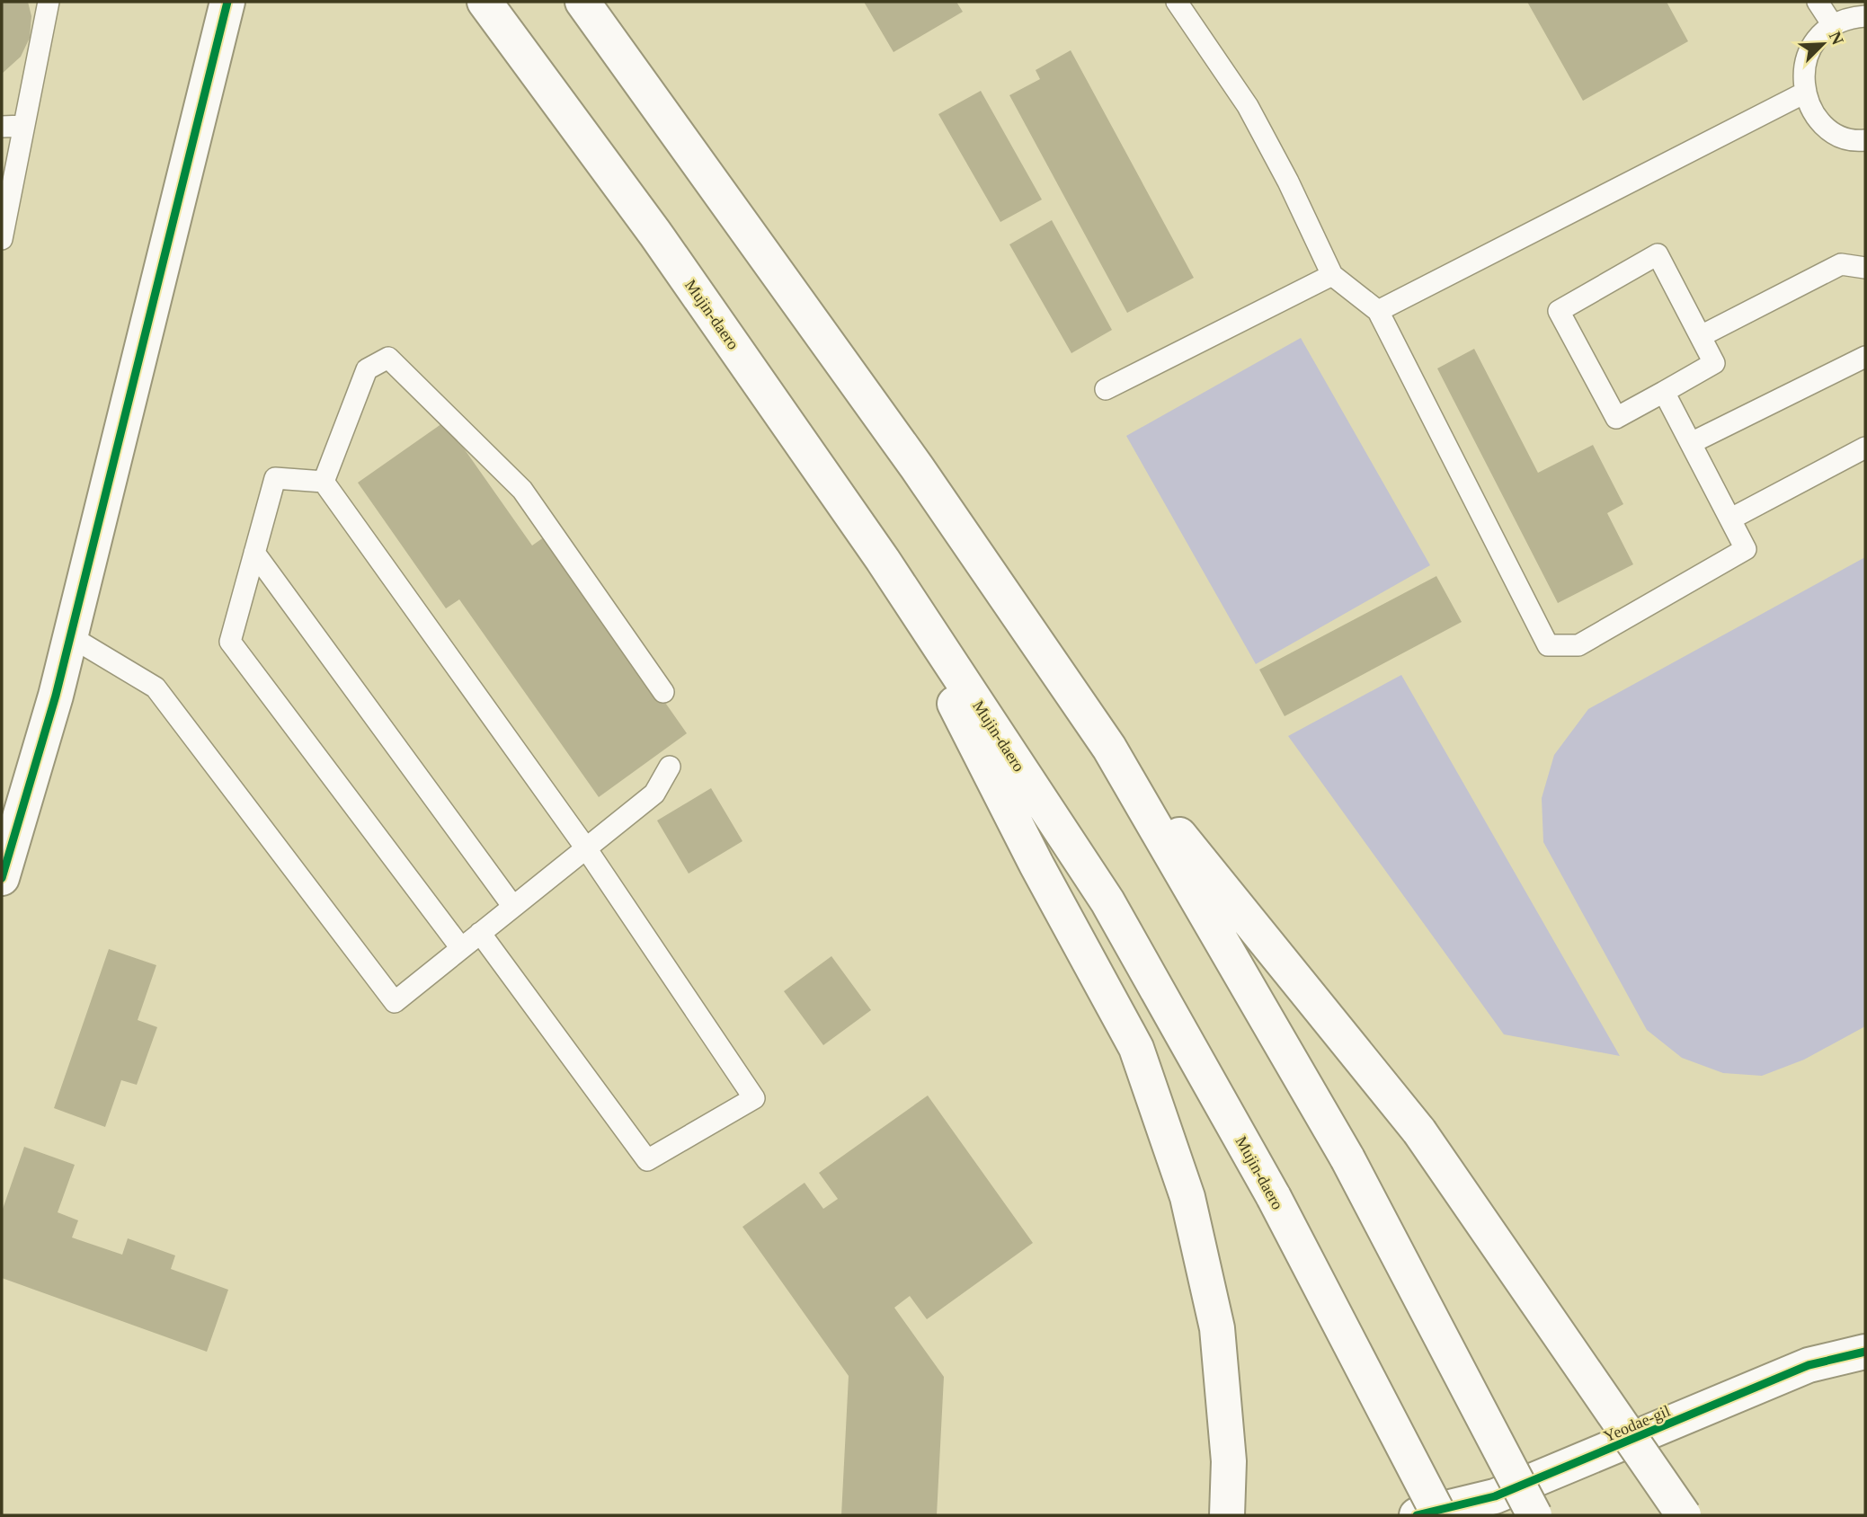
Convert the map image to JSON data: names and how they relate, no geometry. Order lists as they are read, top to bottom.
{
  "streets": {
    "main road": ["Mujin-daero", "Yeodae-gil"]
  },
  "north": "top right"
}
